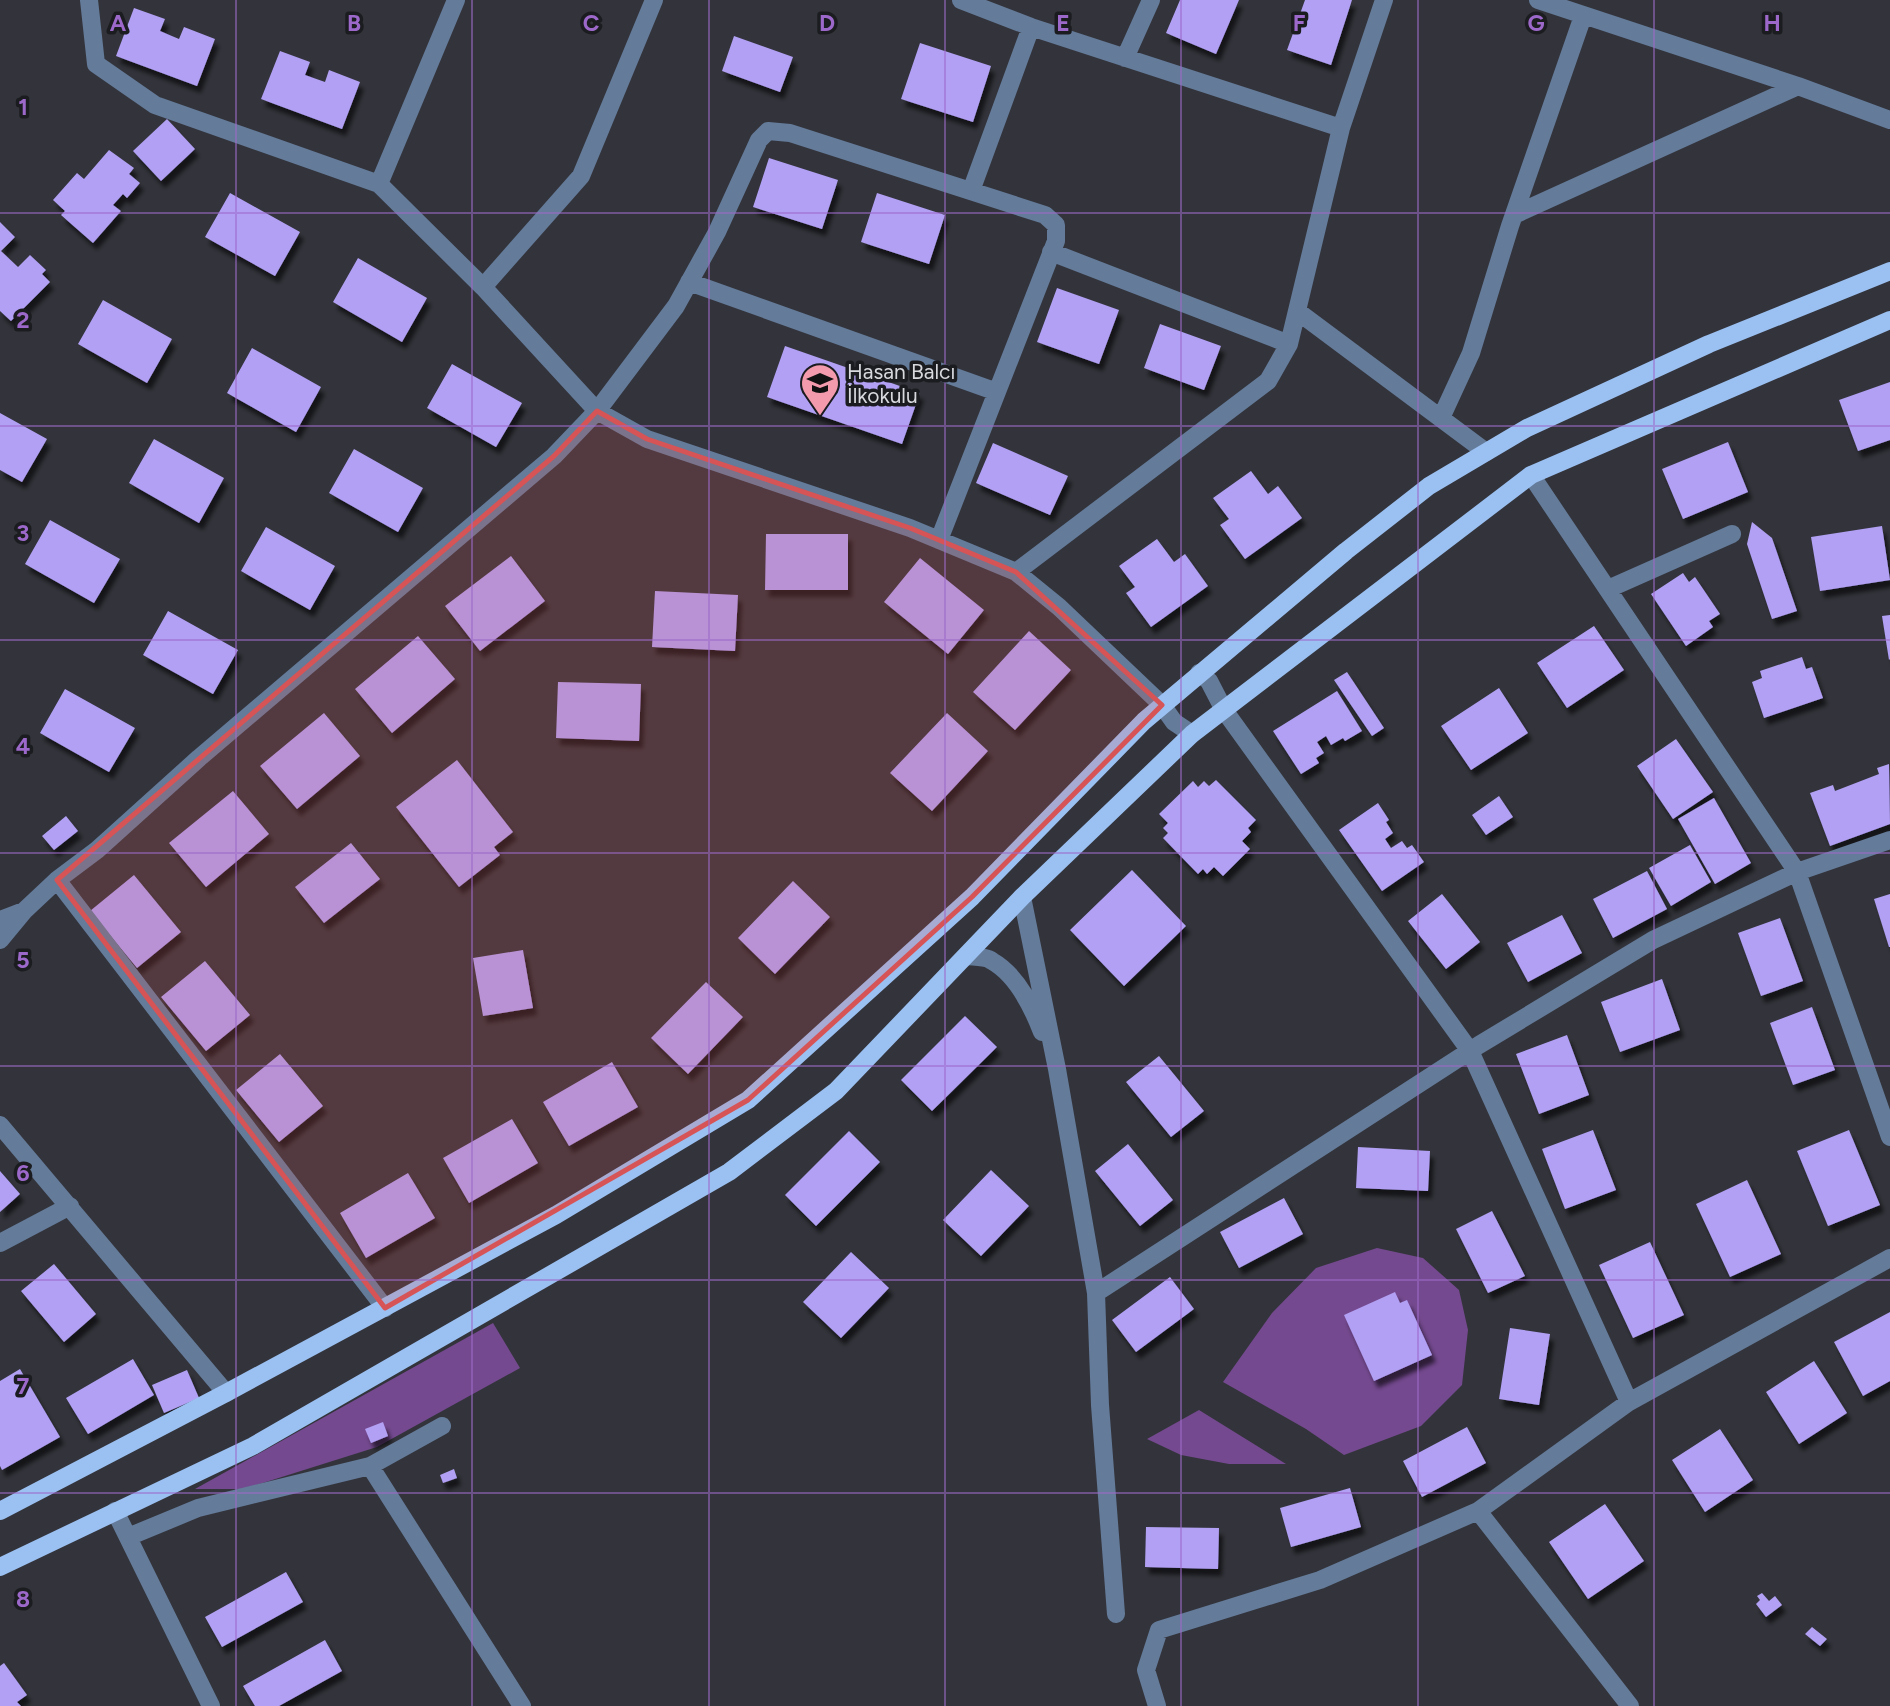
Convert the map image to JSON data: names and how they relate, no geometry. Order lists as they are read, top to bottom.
{
  "places": {
    "school or university": ["Hasan Balcı İlkokulu"]
  },
  "grid": {
    "columns": [
      "A",
      "B",
      "C",
      "D",
      "E",
      "F",
      "G",
      "H"
    ],
    "rows": [
      "1",
      "2",
      "3",
      "4",
      "5",
      "6",
      "7",
      "8"
    ]
  }
}
